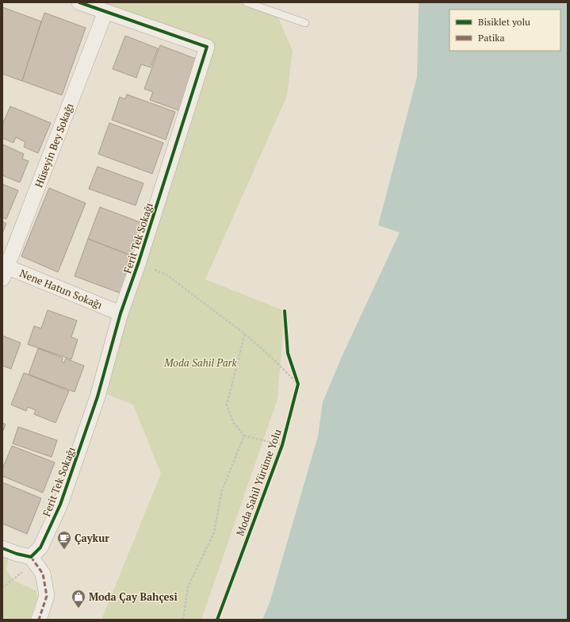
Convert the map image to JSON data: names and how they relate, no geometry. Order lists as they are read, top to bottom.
{
  "streets": {
    "street": ["Hüseyin Bey Sokağı", "Ferit Tek Sokağı", "Nene Hatun Sokağı"],
    "cycle path": ["Moda Sahil Yürüme Yolu"]
  },
  "crossings": [
    ["Hüseyin Bey Sokağı", "Ferit Tek Sokağı"],
    ["Hüseyin Bey Sokağı", "Nene Hatun Sokağı"],
    ["Ferit Tek Sokağı", "Nene Hatun Sokağı"]
  ],
  "parks": ["Moda Sahil Park"],
  "places": {
    "cafe": ["Çaykur"],
    "shop": ["Moda Çay Bahçesi"]
  },
  "legend": ["Bisiklet yolu", "Patika"]
}
